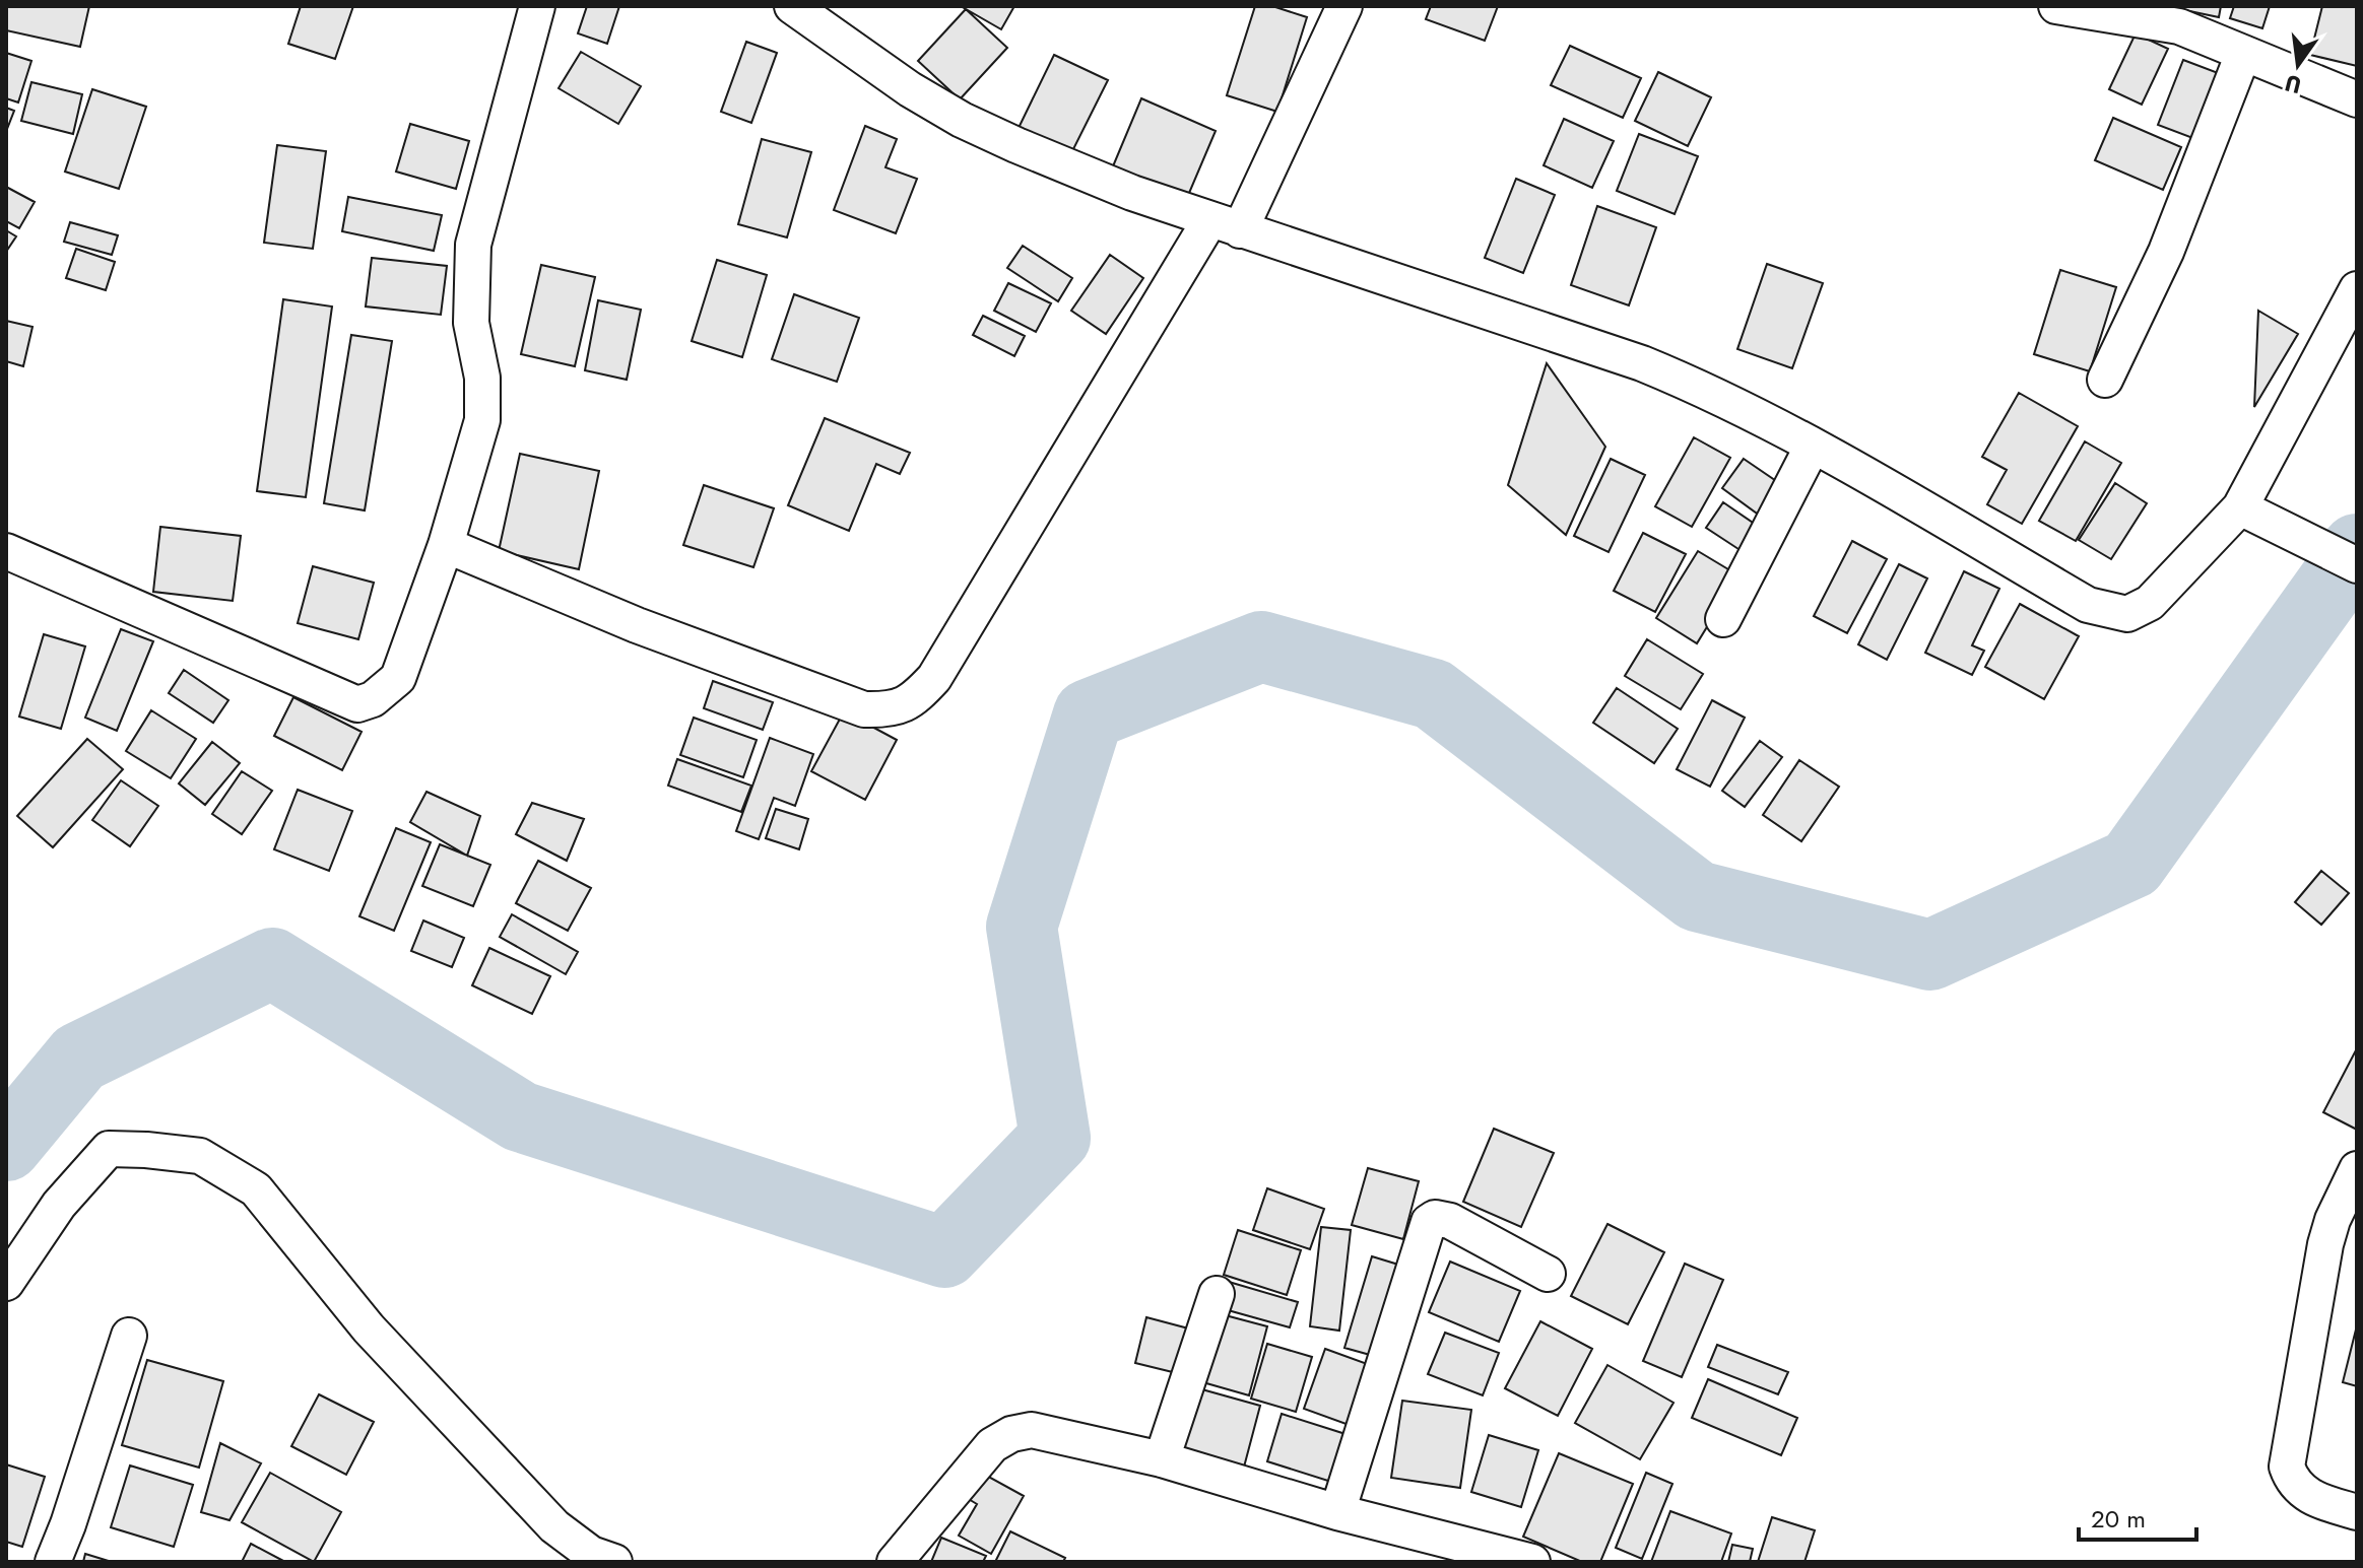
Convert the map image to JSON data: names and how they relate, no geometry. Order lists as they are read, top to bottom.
{
  "scale_bar": "20 m",
  "north": "bottom"
}
